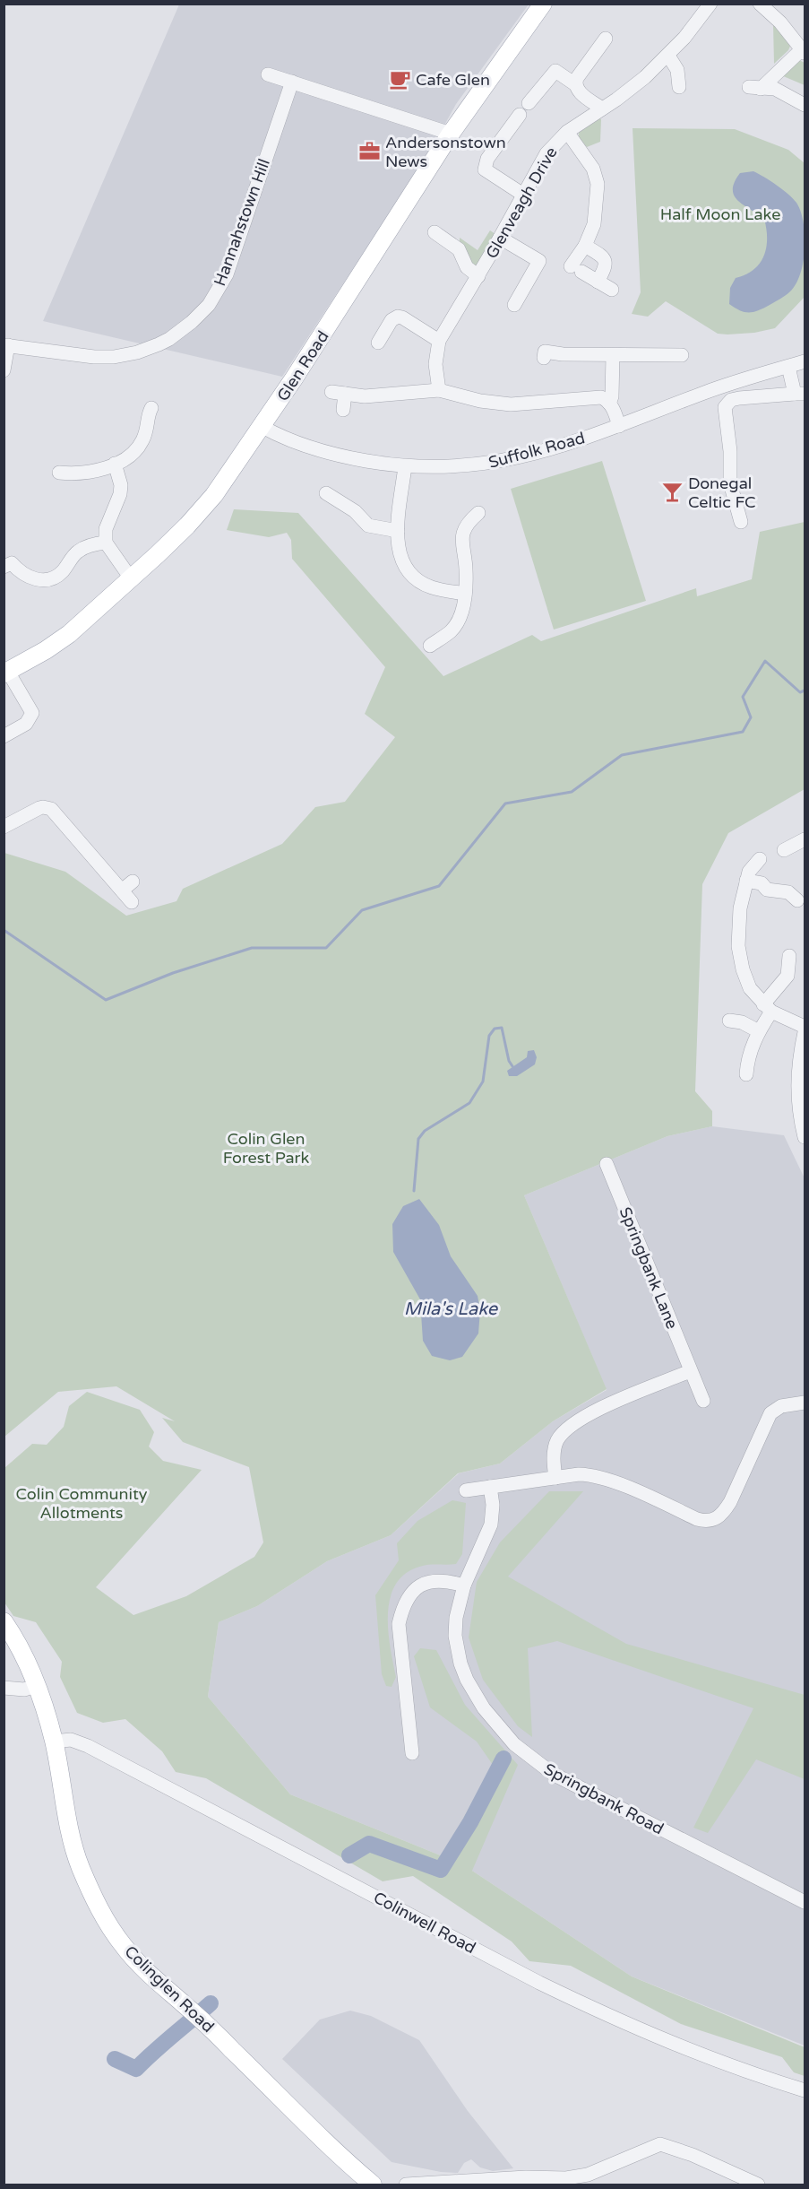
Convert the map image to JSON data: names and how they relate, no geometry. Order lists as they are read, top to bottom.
{
  "streets": {
    "main road": ["Glen Road", "Colinglen Road"],
    "street": [
      "Glenveagh Drive",
      "Hannahstown Hill",
      "Suffolk Road",
      "Springbank Lane",
      "Springbank Road",
      "Colinwell Road"
    ]
  },
  "crossings": [
    ["Glen Road", "Suffolk Road"],
    ["Colinwell Road", "Colinglen Road"]
  ],
  "water": ["Mila's Lake"],
  "parks": ["Half Moon Lake", "Colin Glen Forest Park", "Colin Community Allotments"],
  "places": {
    "cafe": ["Cafe Glen"],
    "office": ["Andersonstown News"],
    "bar": ["Donegal Celtic FC"]
  }
}
